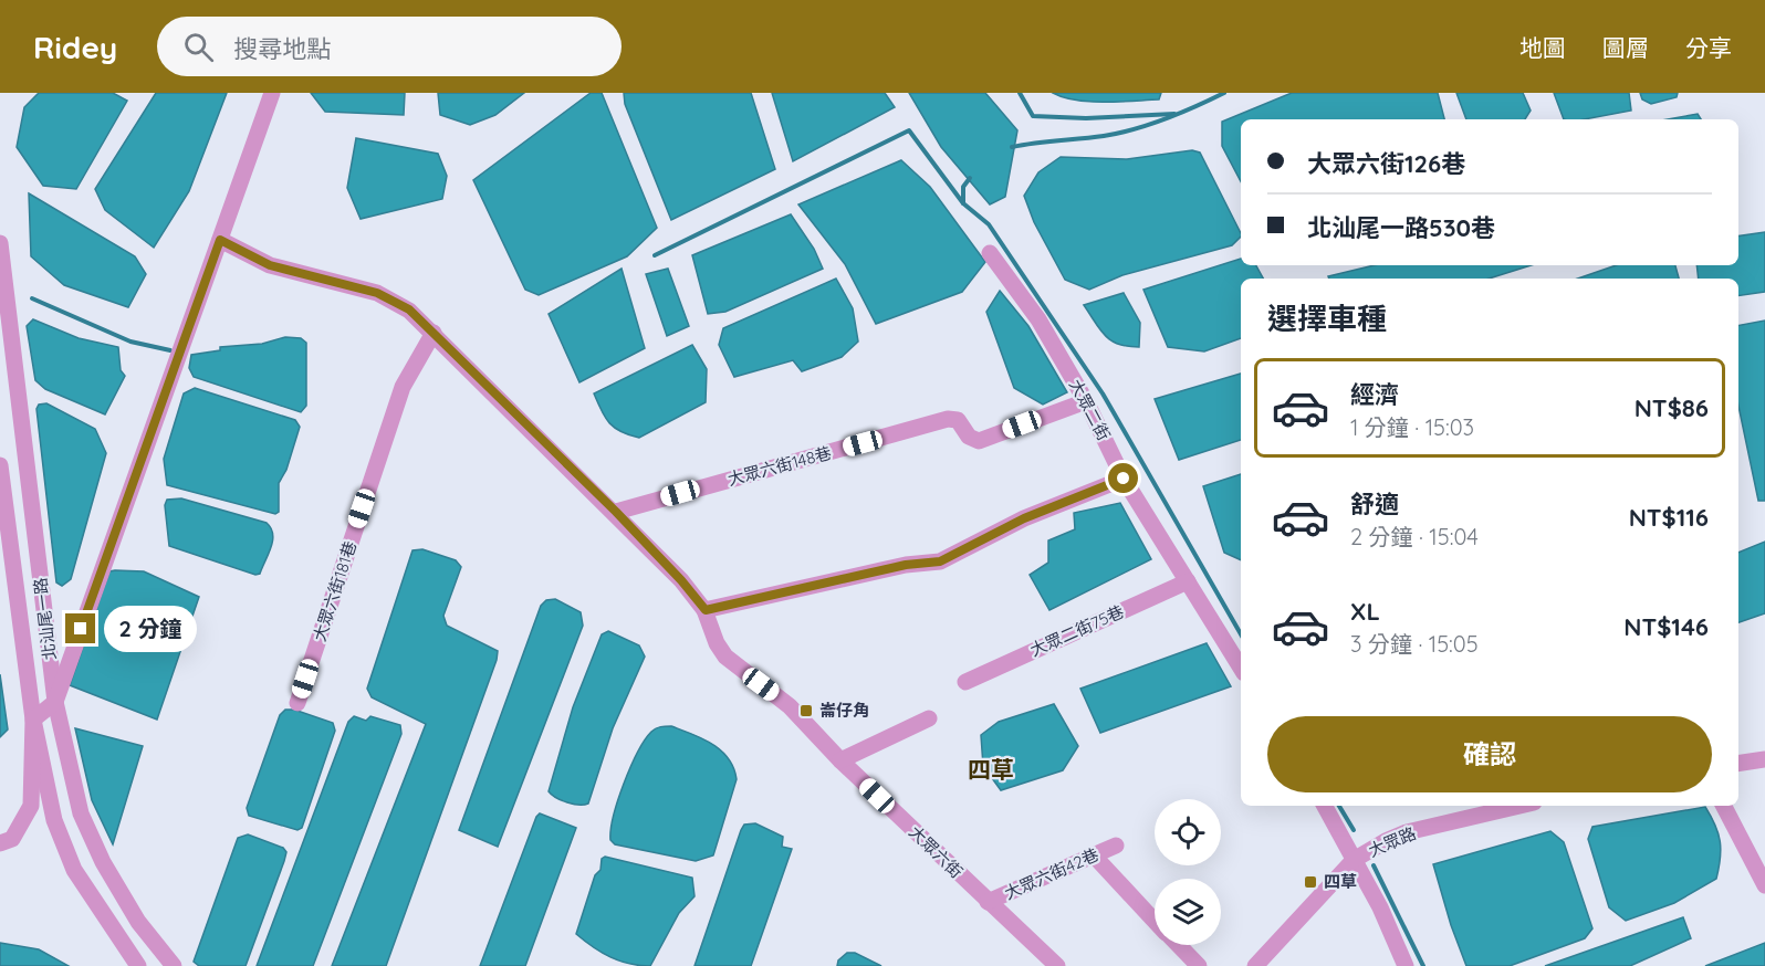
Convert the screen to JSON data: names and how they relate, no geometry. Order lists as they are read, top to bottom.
{
  "streets": {
    "street": [
      "大眾二街",
      "大眾六街148巷",
      "大眾六街181巷",
      "北汕尾一路",
      "大眾二街75巷",
      "大眾路",
      "大眾六街",
      "大眾六街42巷"
    ]
  },
  "crossings": [
    ["大眾二街", "大眾六街148巷"],
    ["大眾二街", "大眾二街75巷"],
    ["大眾六街148巷", "大眾六街"],
    ["大眾六街181巷", "大眾六街"],
    ["大眾六街", "大眾六街42巷"]
  ],
  "districts": ["四草"],
  "places": {
    "transit": ["崙仔角", "四草"]
  },
  "page": {
    "header": "Ridey",
    "search": "搜尋地點",
    "nav": ["地圖", "圖層", "分享"],
    "banner": ["大眾六街126巷", "北汕尾一路530巷"],
    "heading": "選擇車種",
    "list": [
      {
        "name": "經濟",
        "note": "1 分鐘 · 15:03",
        "value": "NT$86"
      },
      {
        "name": "舒適",
        "note": "2 分鐘 · 15:04",
        "value": "NT$116"
      },
      {
        "name": "XL",
        "note": "3 分鐘 · 15:05",
        "value": "NT$146"
      }
    ],
    "bubble": "2 分鐘",
    "buttons": "確認"
  }
}
